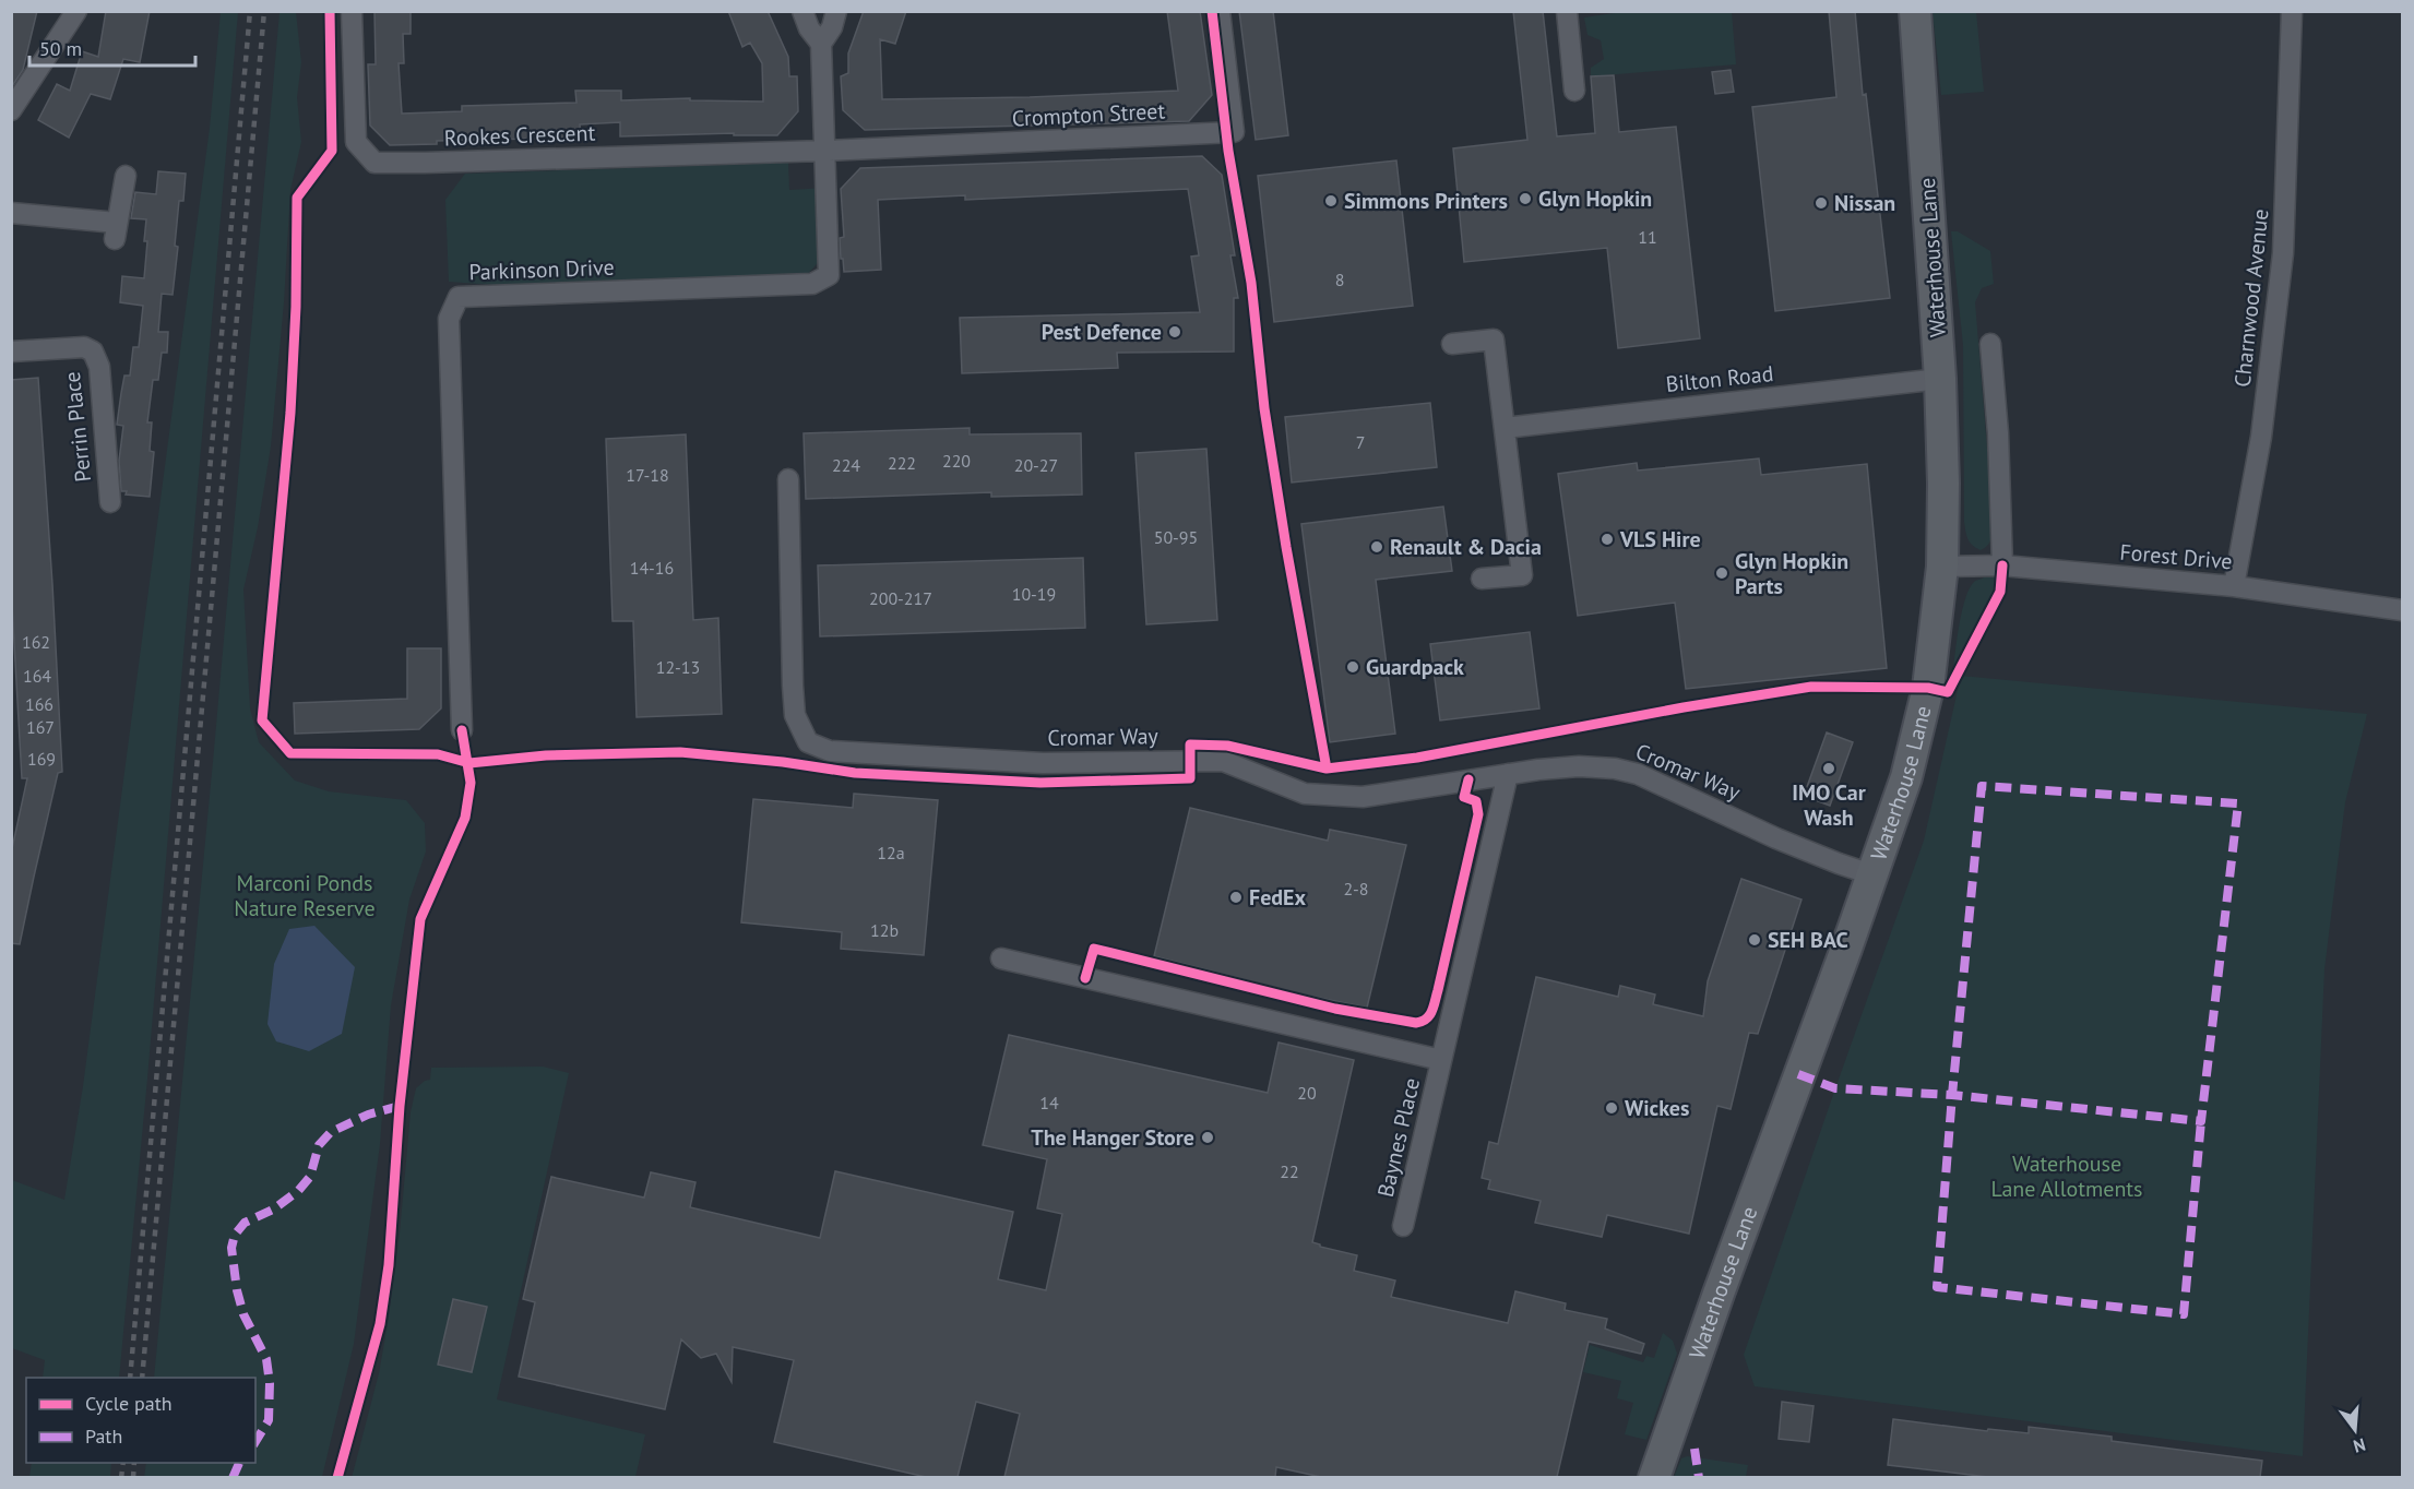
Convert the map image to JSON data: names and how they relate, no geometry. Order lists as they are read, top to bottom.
{
  "streets": {
    "main road": ["Waterhouse Lane"],
    "street": [
      "Crompton Street",
      "Rookes Crescent",
      "Parkinson Drive",
      "Charnwood Avenue",
      "Bilton Road",
      "Perrin Place",
      "Forest Drive",
      "Cromar Way",
      "Baynes Place"
    ]
  },
  "crossings": [
    ["Crompton Street", "Rookes Crescent"],
    ["Crompton Street", "Parkinson Drive"],
    ["Rookes Crescent", "Parkinson Drive"],
    ["Waterhouse Lane", "Bilton Road"],
    ["Waterhouse Lane", "Forest Drive"],
    ["Waterhouse Lane", "Cromar Way"],
    ["Charnwood Avenue", "Forest Drive"],
    ["Cromar Way", "Baynes Place"]
  ],
  "parks": ["Marconi Ponds Nature Reserve", "Waterhouse Lane Allotments"],
  "places": [
    "Glyn Hopkin",
    "Simmons Printers",
    "Nissan",
    "Pest Defence",
    "VLS Hire",
    "Renault & Dacia",
    "Glyn Hopkin Parts",
    "Guardpack",
    "IMO Car Wash",
    "FedEx",
    "SEH BAC",
    "Wickes",
    "The Hanger Store"
  ],
  "house_numbers": [
    "11",
    "8",
    "7",
    "220",
    "222",
    "224",
    "20-27",
    "17-18",
    "50-95",
    "14-16",
    "10-19",
    "200-217",
    "162",
    "12-13",
    "164",
    "166",
    "167",
    "169",
    "12a",
    "2-8",
    "12b",
    "20",
    "14",
    "22"
  ],
  "legend": ["Cycle path", "Path"],
  "scale_bar": "50 m",
  "north": "bottom"
}
